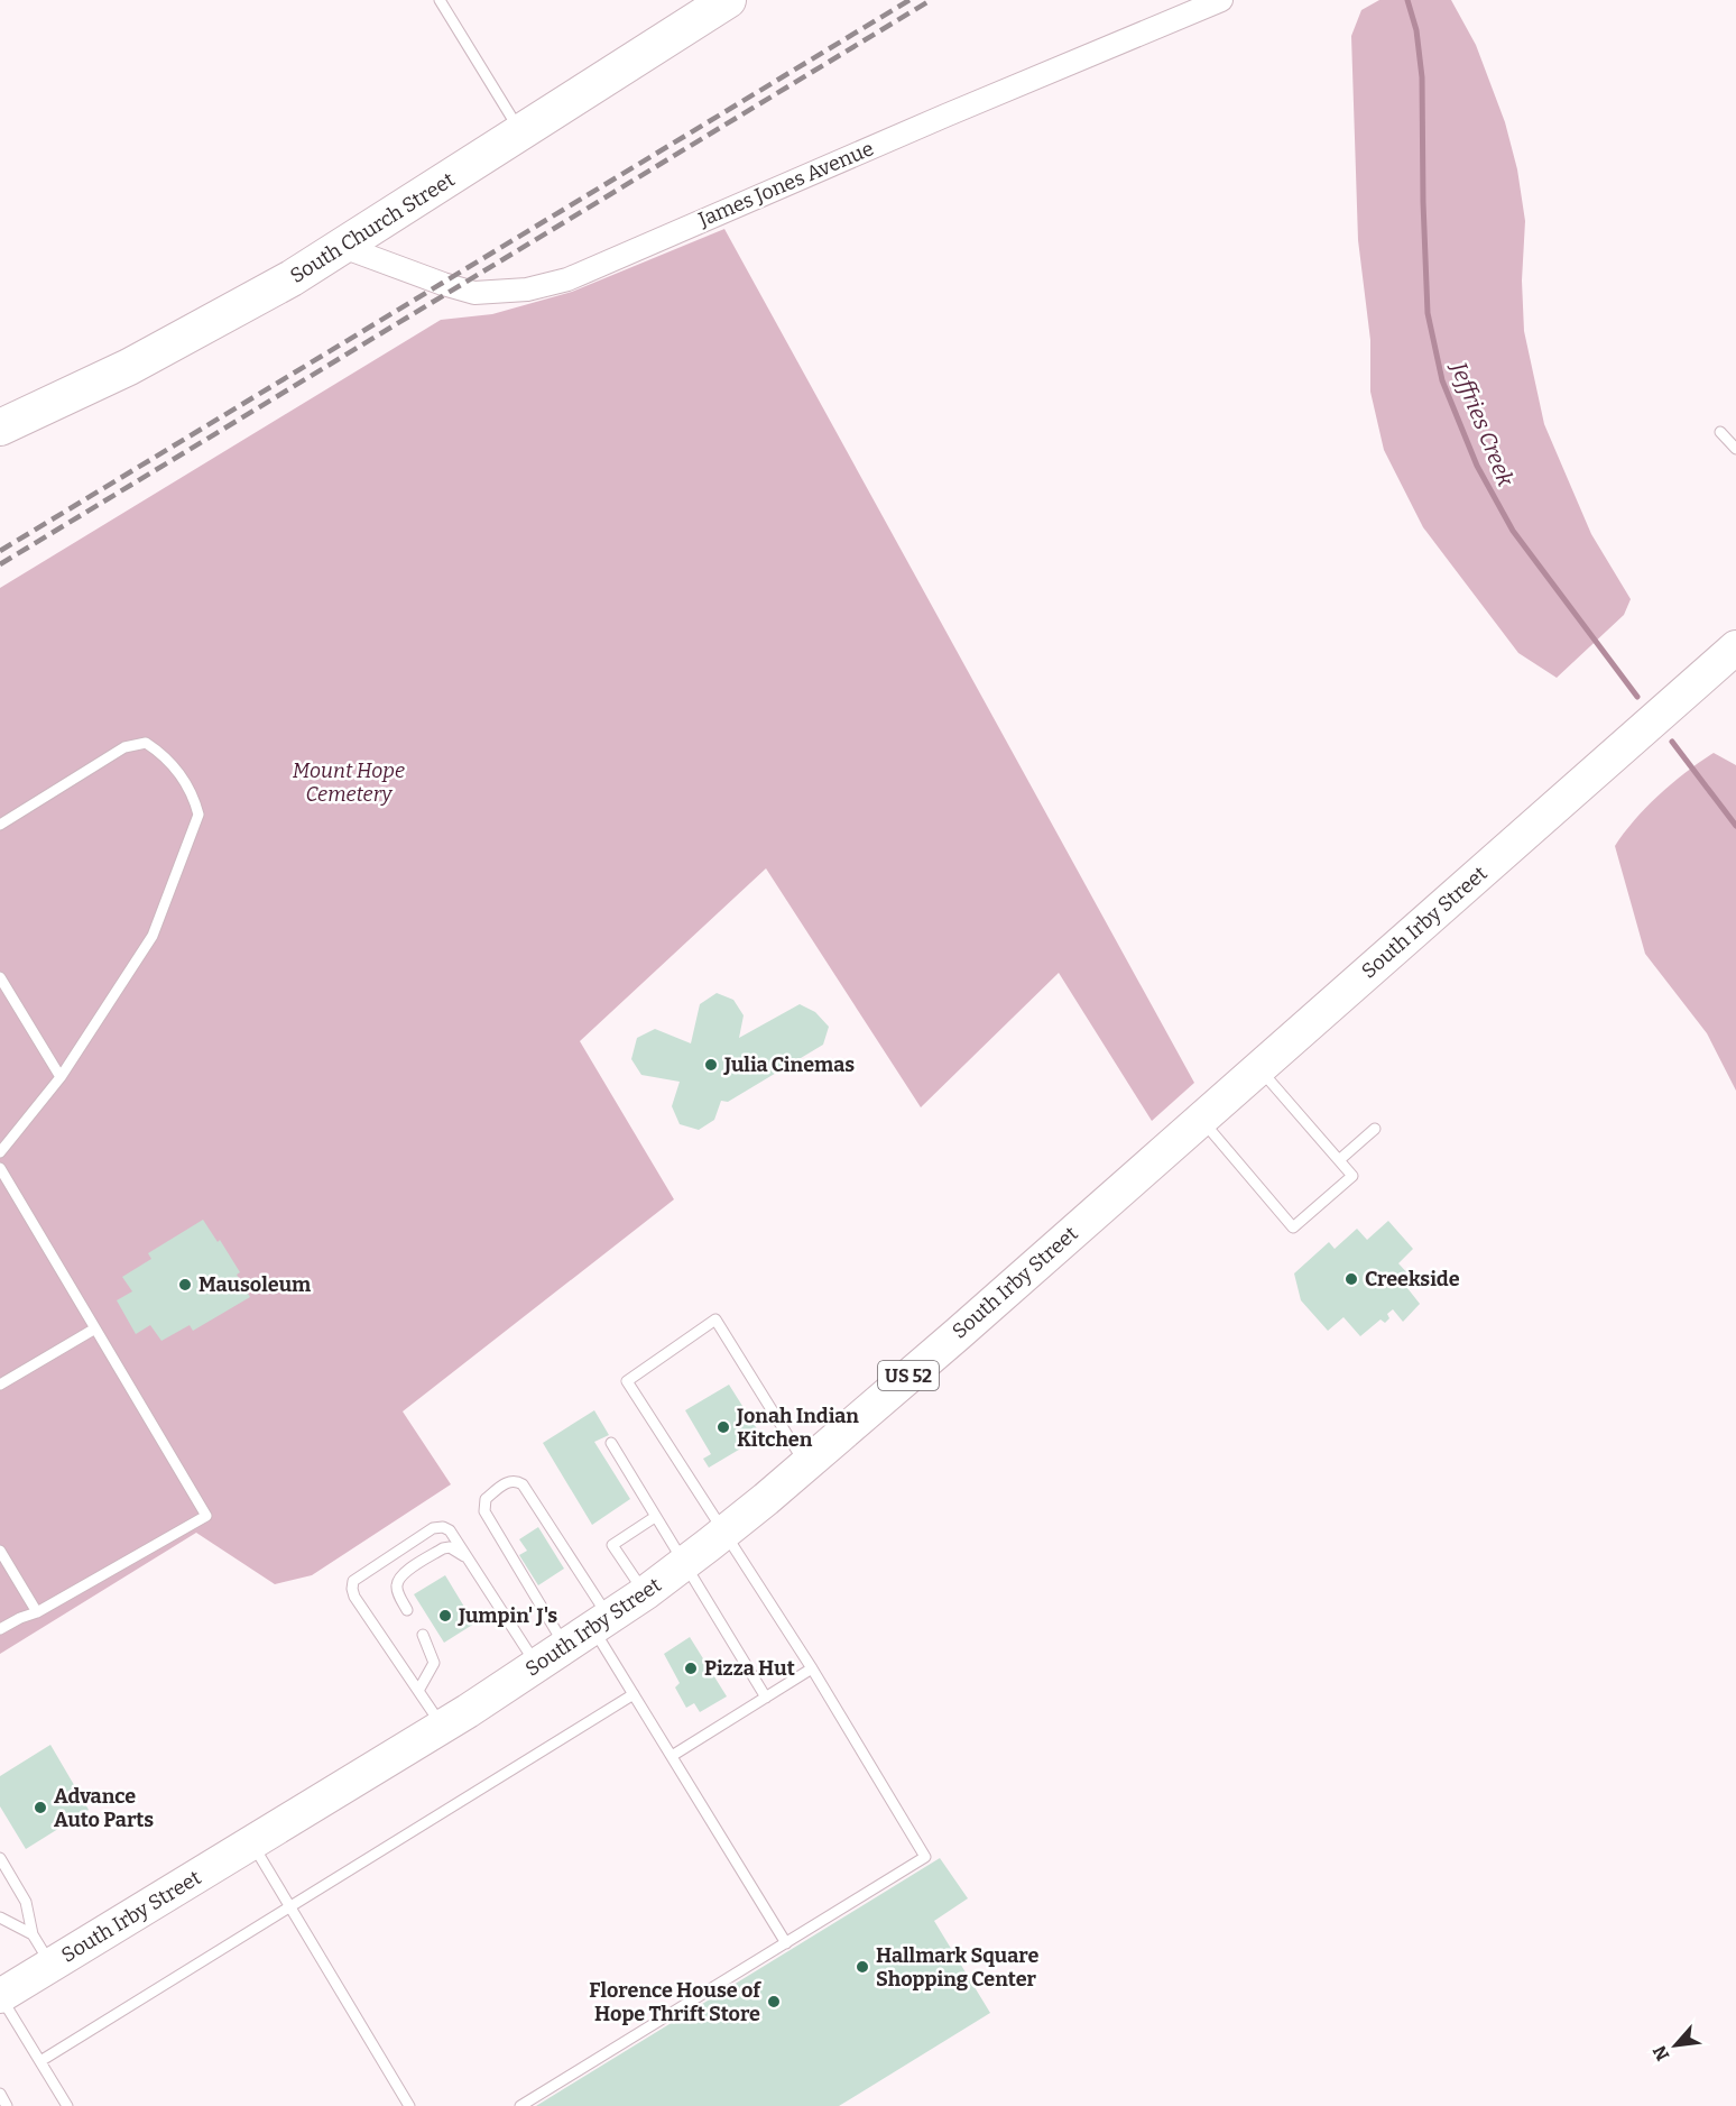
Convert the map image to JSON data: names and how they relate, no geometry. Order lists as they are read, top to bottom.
{
  "streets": {
    "highway": ["South Church Street"],
    "main road": ["South Irby Street", "US 52"],
    "street": ["James Jones Avenue"]
  },
  "crossings": [
    ["James Jones Avenue", "South Church Street"]
  ],
  "water": ["Jeffries Creek"],
  "parks": ["Mount Hope Cemetery"],
  "places": [
    "Julia Cinemas",
    "Creekside",
    "Mausoleum",
    "Jonah Indian Kitchen",
    "Jumpin' J's",
    "Pizza Hut",
    "Advance Auto Parts",
    "Hallmark Square Shopping Center",
    "Florence House of Hope Thrift Store"
  ],
  "north": "bottom left"
}
